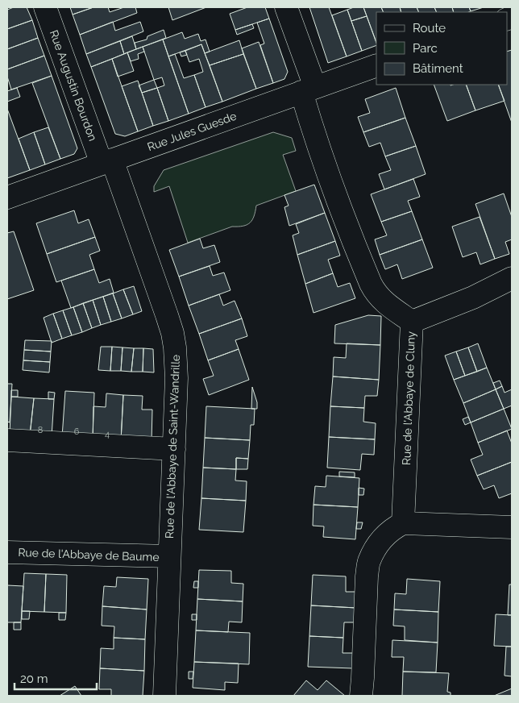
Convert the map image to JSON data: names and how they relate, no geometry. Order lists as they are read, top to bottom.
{
  "streets": {
    "street": [
      "Rue Augustin Bourdon",
      "Rue Jules Guesde",
      "Rue de l'Abbaye de Cluny",
      "Rue de l'Abbaye de Saint-Wandrille",
      "Rue de l'Abbaye de Baume"
    ]
  },
  "crossings": [
    ["Rue Augustin Bourdon", "Rue Jules Guesde"],
    ["Rue Augustin Bourdon", "Rue de l'Abbaye de Saint-Wandrille"],
    ["Rue Jules Guesde", "Rue de l'Abbaye de Cluny"],
    ["Rue Jules Guesde", "Rue de l'Abbaye de Saint-Wandrille"],
    ["Rue de l'Abbaye de Saint-Wandrille", "Rue de l'Abbaye de Baume"]
  ],
  "house_numbers": ["8", "6", "4"],
  "legend": ["Route", "Parc", "Bâtiment"],
  "scale_bar": "20 m"
}
